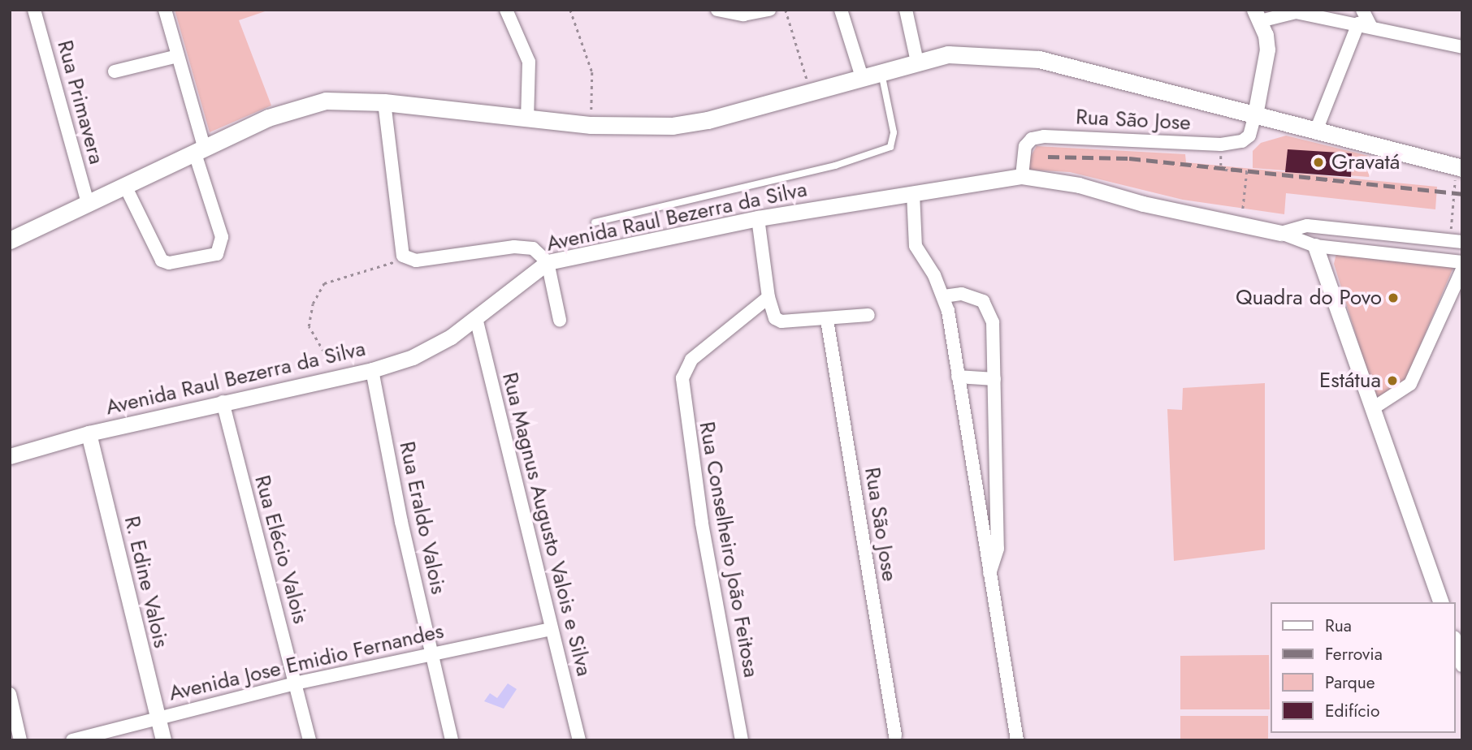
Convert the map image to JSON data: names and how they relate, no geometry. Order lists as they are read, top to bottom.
{
  "streets": {
    "street": [
      "Rua Primavera",
      "Rua São Jose",
      "Avenida Raul Bezerra da Silva",
      "Rua Eraldo Valois",
      "Rua Magnus Augusto Valois e Silva",
      "Rua Elécio Valois",
      "Rua Conselheiro João Feitosa",
      "R. Edine Valois",
      "Avenida Jose Emidio Fernandes"
    ]
  },
  "crossings": [
    ["Rua São Jose", "Avenida Raul Bezerra da Silva"],
    ["Avenida Raul Bezerra da Silva", "Rua Eraldo Valois"],
    ["Avenida Raul Bezerra da Silva", "Rua Magnus Augusto Valois e Silva"],
    ["Avenida Raul Bezerra da Silva", "Rua Elécio Valois"],
    ["Avenida Raul Bezerra da Silva", "R. Edine Valois"],
    ["Rua Eraldo Valois", "Avenida Jose Emidio Fernandes"],
    ["Rua Magnus Augusto Valois e Silva", "Avenida Jose Emidio Fernandes"],
    ["Rua Elécio Valois", "Avenida Jose Emidio Fernandes"],
    ["R. Edine Valois", "Avenida Jose Emidio Fernandes"]
  ],
  "places": ["Gravatá", "Quadra do Povo", "Estátua"],
  "legend": [
    "Rua",
    "Ferrovia",
    "Parque",
    "Edifício"
  ]
}
